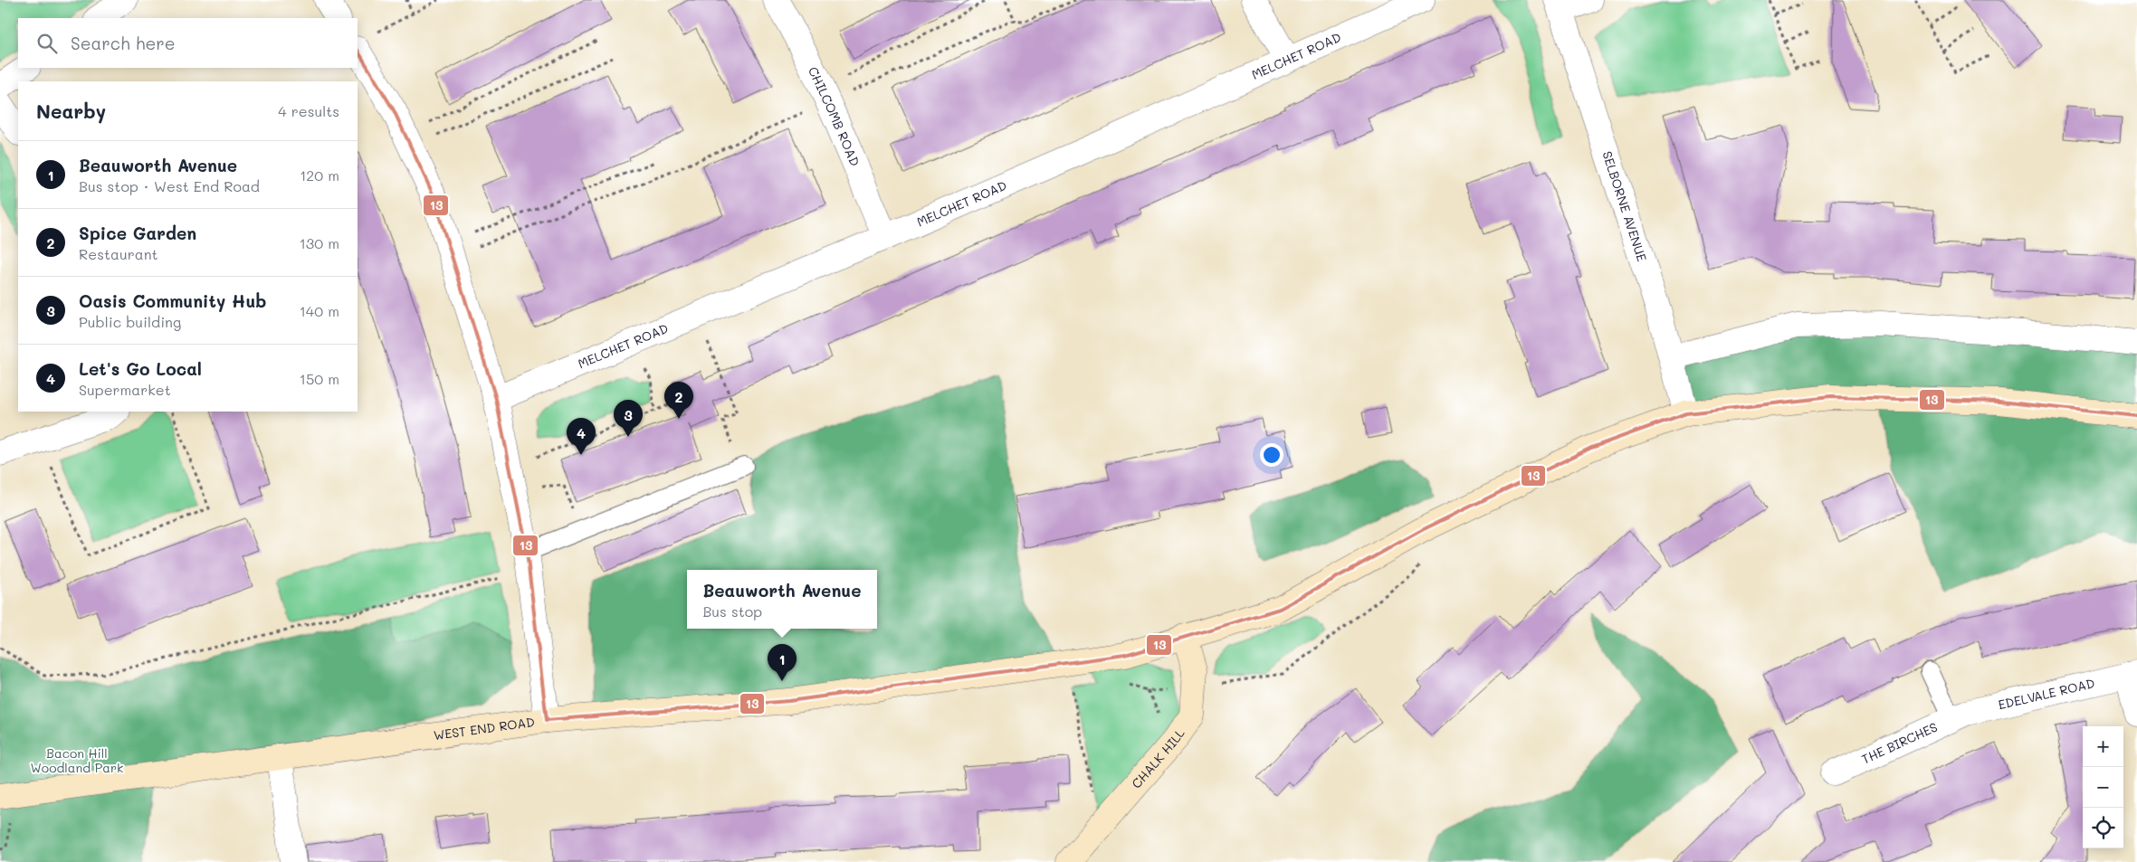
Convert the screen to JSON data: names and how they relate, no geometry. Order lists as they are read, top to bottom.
{
  "streets": {
    "street": [
      "MELCHET ROAD",
      "CHILCOMB ROAD",
      "SELBORNE AVENUE",
      "EDELVALE ROAD",
      "WEST END ROAD",
      "THE BIRCHES",
      "CHALK HILL"
    ]
  },
  "crossings": [
    ["MELCHET ROAD", "CHILCOMB ROAD"],
    ["SELBORNE AVENUE", "WEST END ROAD"],
    ["EDELVALE ROAD", "THE BIRCHES"],
    ["WEST END ROAD", "CHALK HILL"]
  ],
  "parks": ["Bacon Hill Woodland Park"],
  "lines": ["transit line 13"],
  "page": {
    "search": "Search here",
    "heading": ["Nearby", "4 results"],
    "list": [
      {
        "mark": "1",
        "name": "Beauworth Avenue",
        "note": "Bus stop · West End Road",
        "value": "120 m"
      },
      {
        "mark": "2",
        "name": "Spice Garden",
        "note": "Restaurant",
        "value": "130 m"
      },
      {
        "mark": "3",
        "name": "Oasis Community Hub",
        "note": "Public building",
        "value": "140 m"
      },
      {
        "mark": "4",
        "name": "Let's Go Local",
        "note": "Supermarket",
        "value": "150 m"
      }
    ],
    "pins": [
      "2",
      "3",
      "4",
      "1"
    ],
    "popup": ["Beauworth Avenue", "Bus stop"],
    "map_buttons": ["+", "−"]
  }
}
